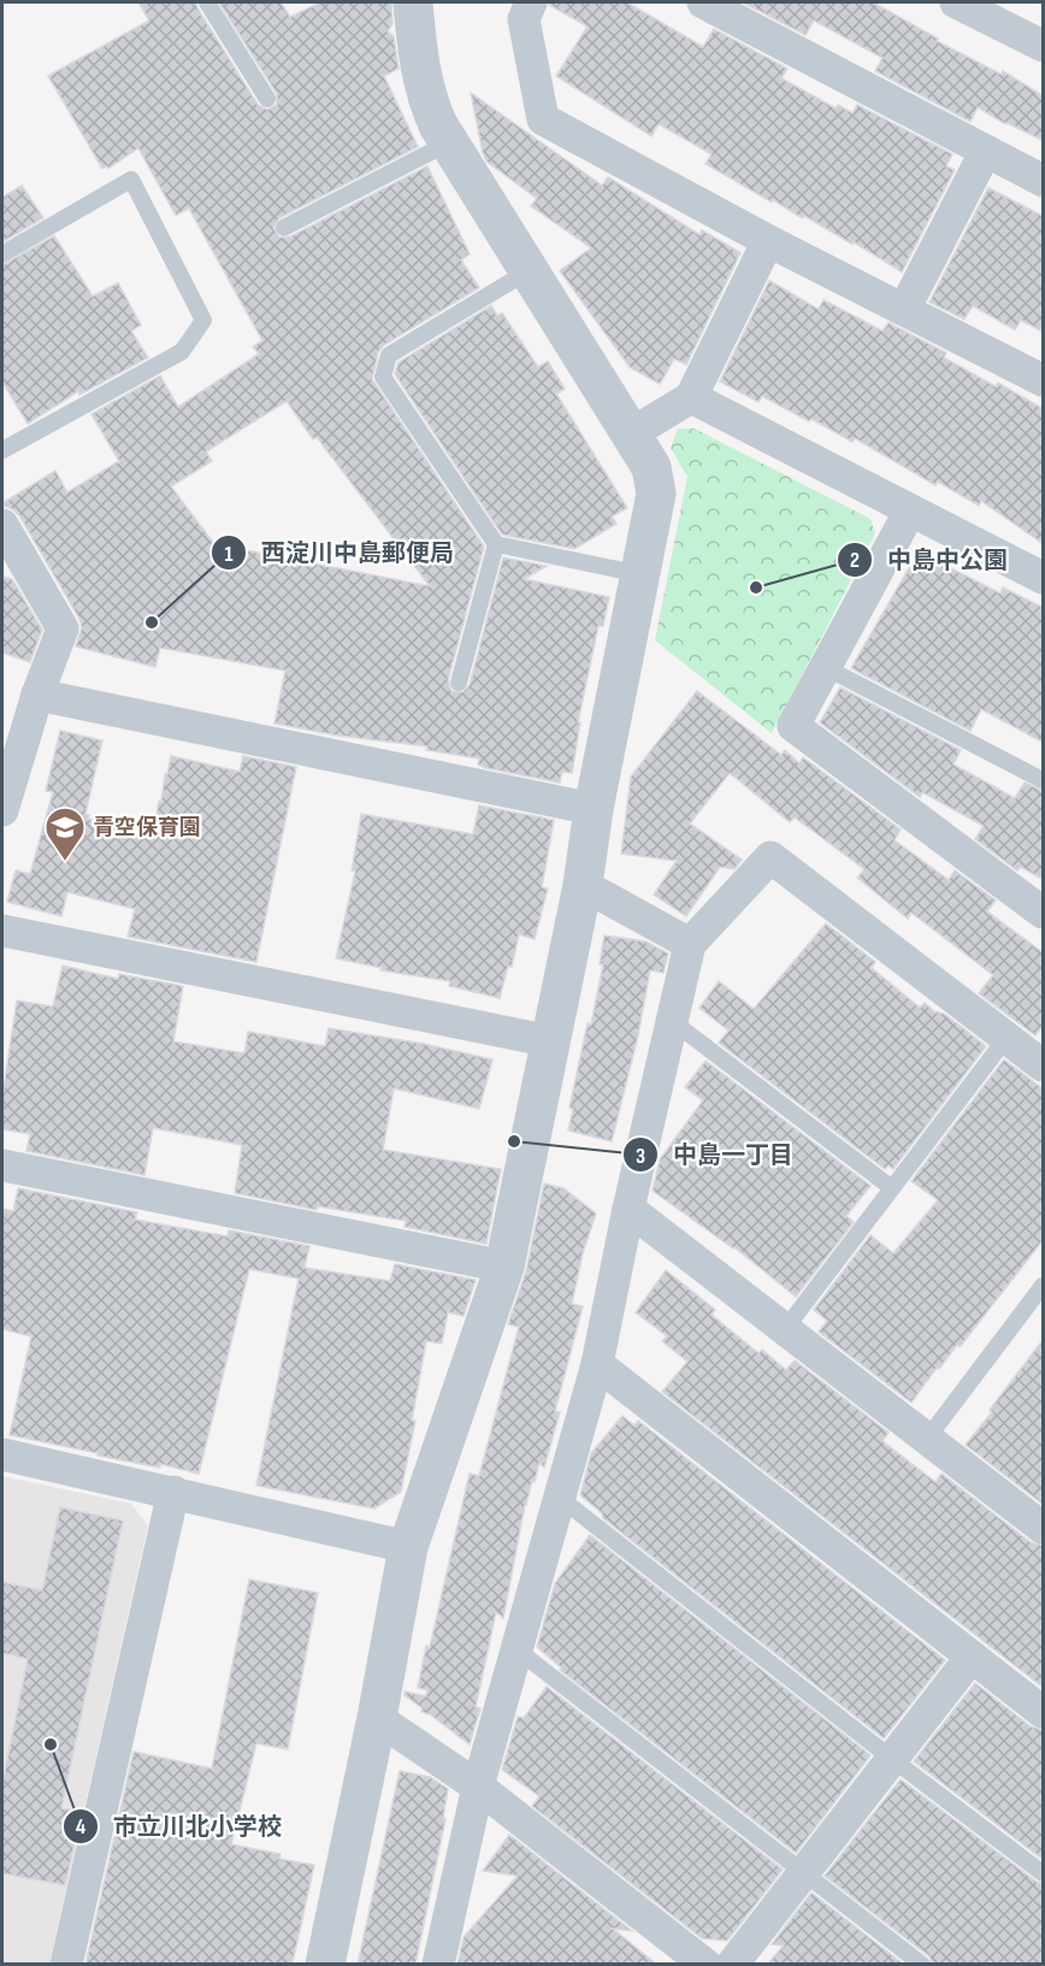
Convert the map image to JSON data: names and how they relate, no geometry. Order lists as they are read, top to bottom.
{
  "places": {
    "other": [
      "中島中公園",
      "西淀川中島郵便局",
      "中島一丁目",
      "市立川北小学校"
    ],
    "school or university": ["青空保育園"]
  }
}
